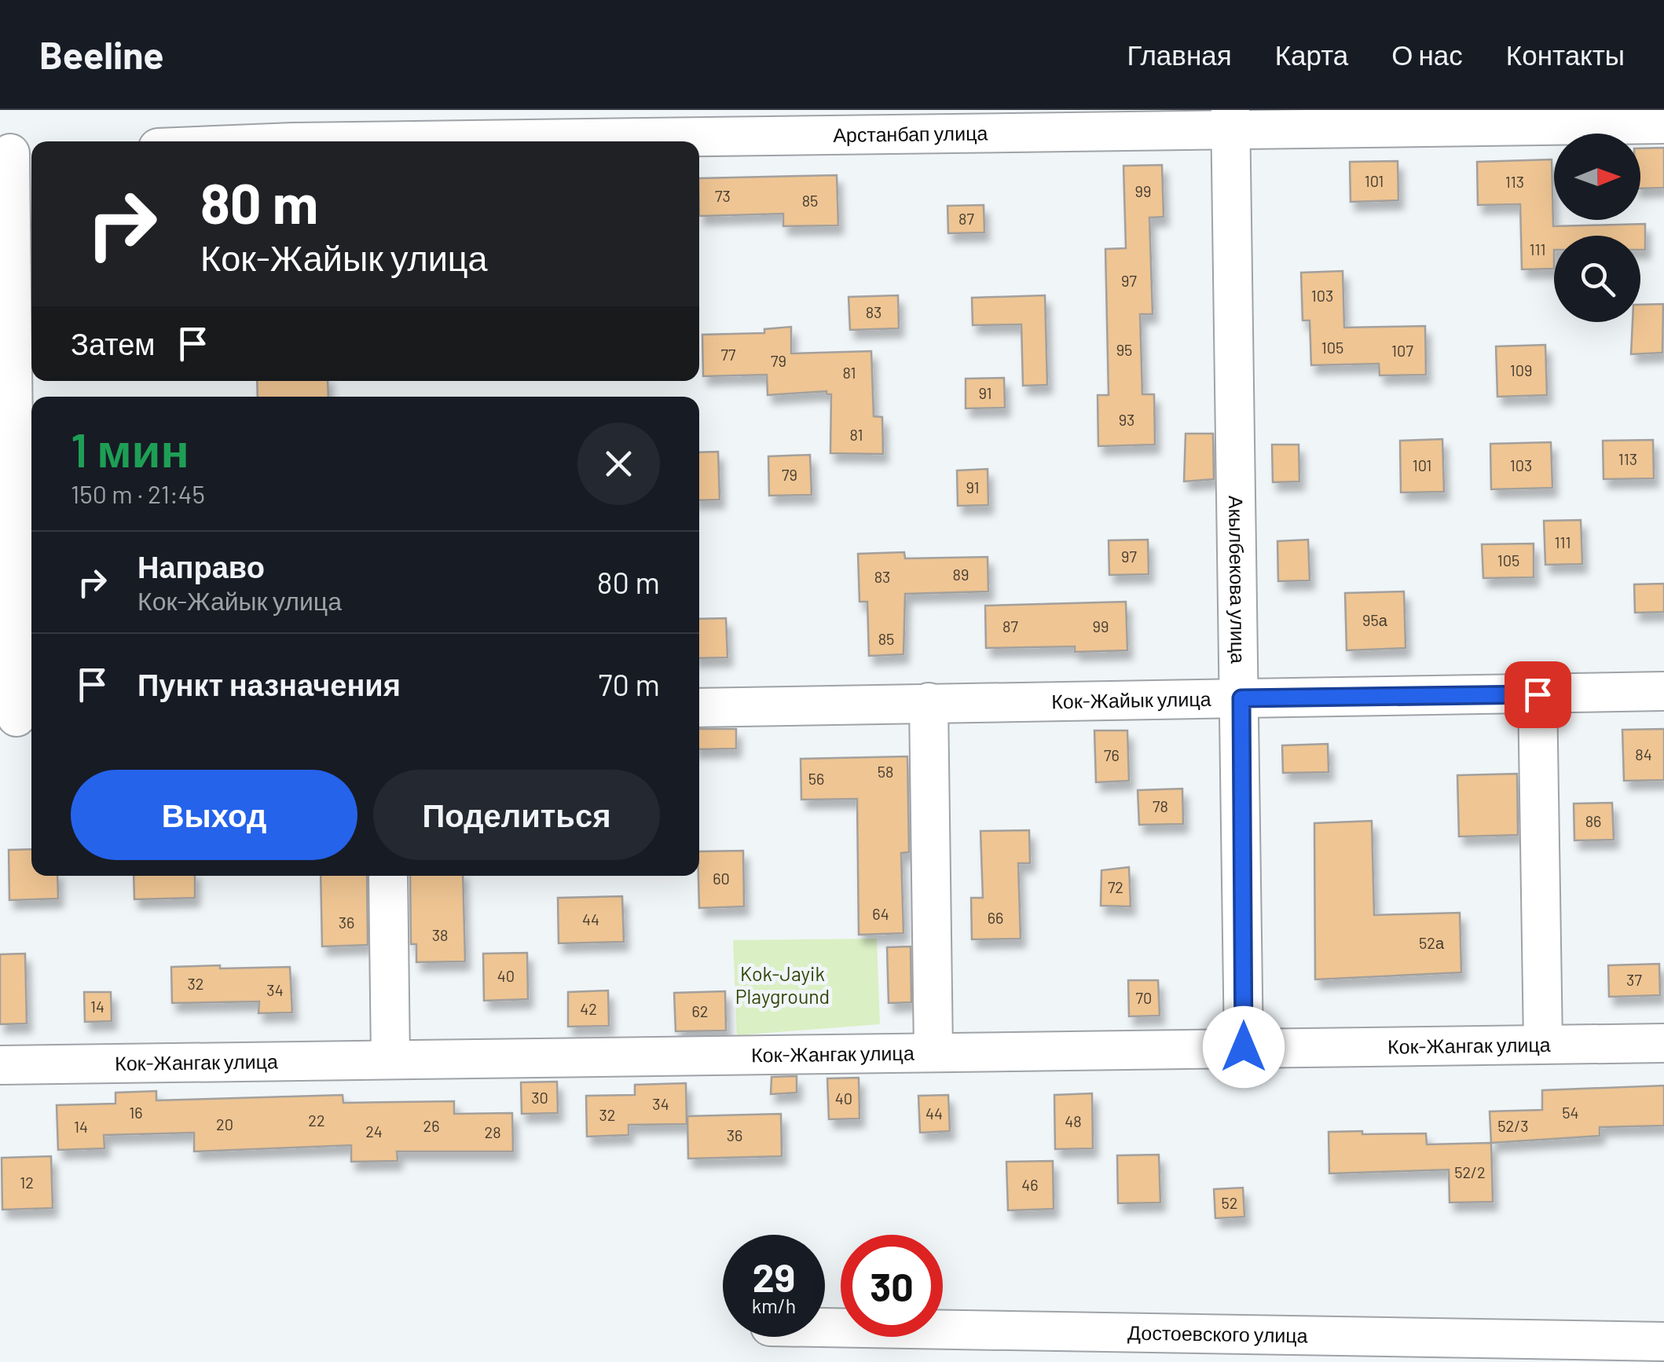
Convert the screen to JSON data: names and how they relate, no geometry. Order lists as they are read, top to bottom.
{
  "streets": {
    "street": [
      "Арстанбап улица",
      "Акылбекова улица",
      "Кок-Жайык улица",
      "Кок-Жангак улица",
      "Достоевского улица"
    ]
  },
  "crossings": [
    ["Арстанбап улица", "Акылбекова улица"],
    ["Акылбекова улица", "Кок-Жайык улица"],
    ["Акылбекова улица", "Кок-Жангак улица"]
  ],
  "parks": ["Kok-Jayik Playground"],
  "house_numbers": [
    "101",
    "113",
    "99",
    "73",
    "85",
    "87",
    "111",
    "97",
    "103",
    "83",
    "105",
    "95",
    "107",
    "77",
    "79",
    "109",
    "81",
    "91",
    "93",
    "81",
    "113",
    "101",
    "103",
    "79",
    "91",
    "111",
    "97",
    "105",
    "89",
    "83",
    "95а",
    "87",
    "99",
    "85",
    "84",
    "76",
    "58",
    "56",
    "78",
    "86",
    "60",
    "72",
    "64",
    "66",
    "44",
    "36",
    "38",
    "52а",
    "40",
    "37",
    "32",
    "34",
    "70",
    "14",
    "42",
    "62",
    "30",
    "40",
    "34",
    "16",
    "54",
    "44",
    "32",
    "22",
    "48",
    "20",
    "26",
    "52/3",
    "14",
    "24",
    "28",
    "36",
    "52/2",
    "12",
    "46",
    "52"
  ],
  "north": "right",
  "page": {
    "header": "Beeline",
    "nav": [
      "Главная",
      "Карта",
      "О нас",
      "Контакты"
    ],
    "turn": ["80 m", "Кок-Жайык улица"],
    "then": "Затем",
    "heading": ["1 мин", "150 m · 21:45"],
    "list": [
      {
        "name": "Направо",
        "note": "Кок-Жайык улица",
        "value": "80 m"
      },
      {
        "name": "Пункт назначения",
        "value": "70 m"
      }
    ],
    "buttons": ["Выход", "Поделиться"],
    "speed": "29 km/h",
    "limit": "30"
  }
}
